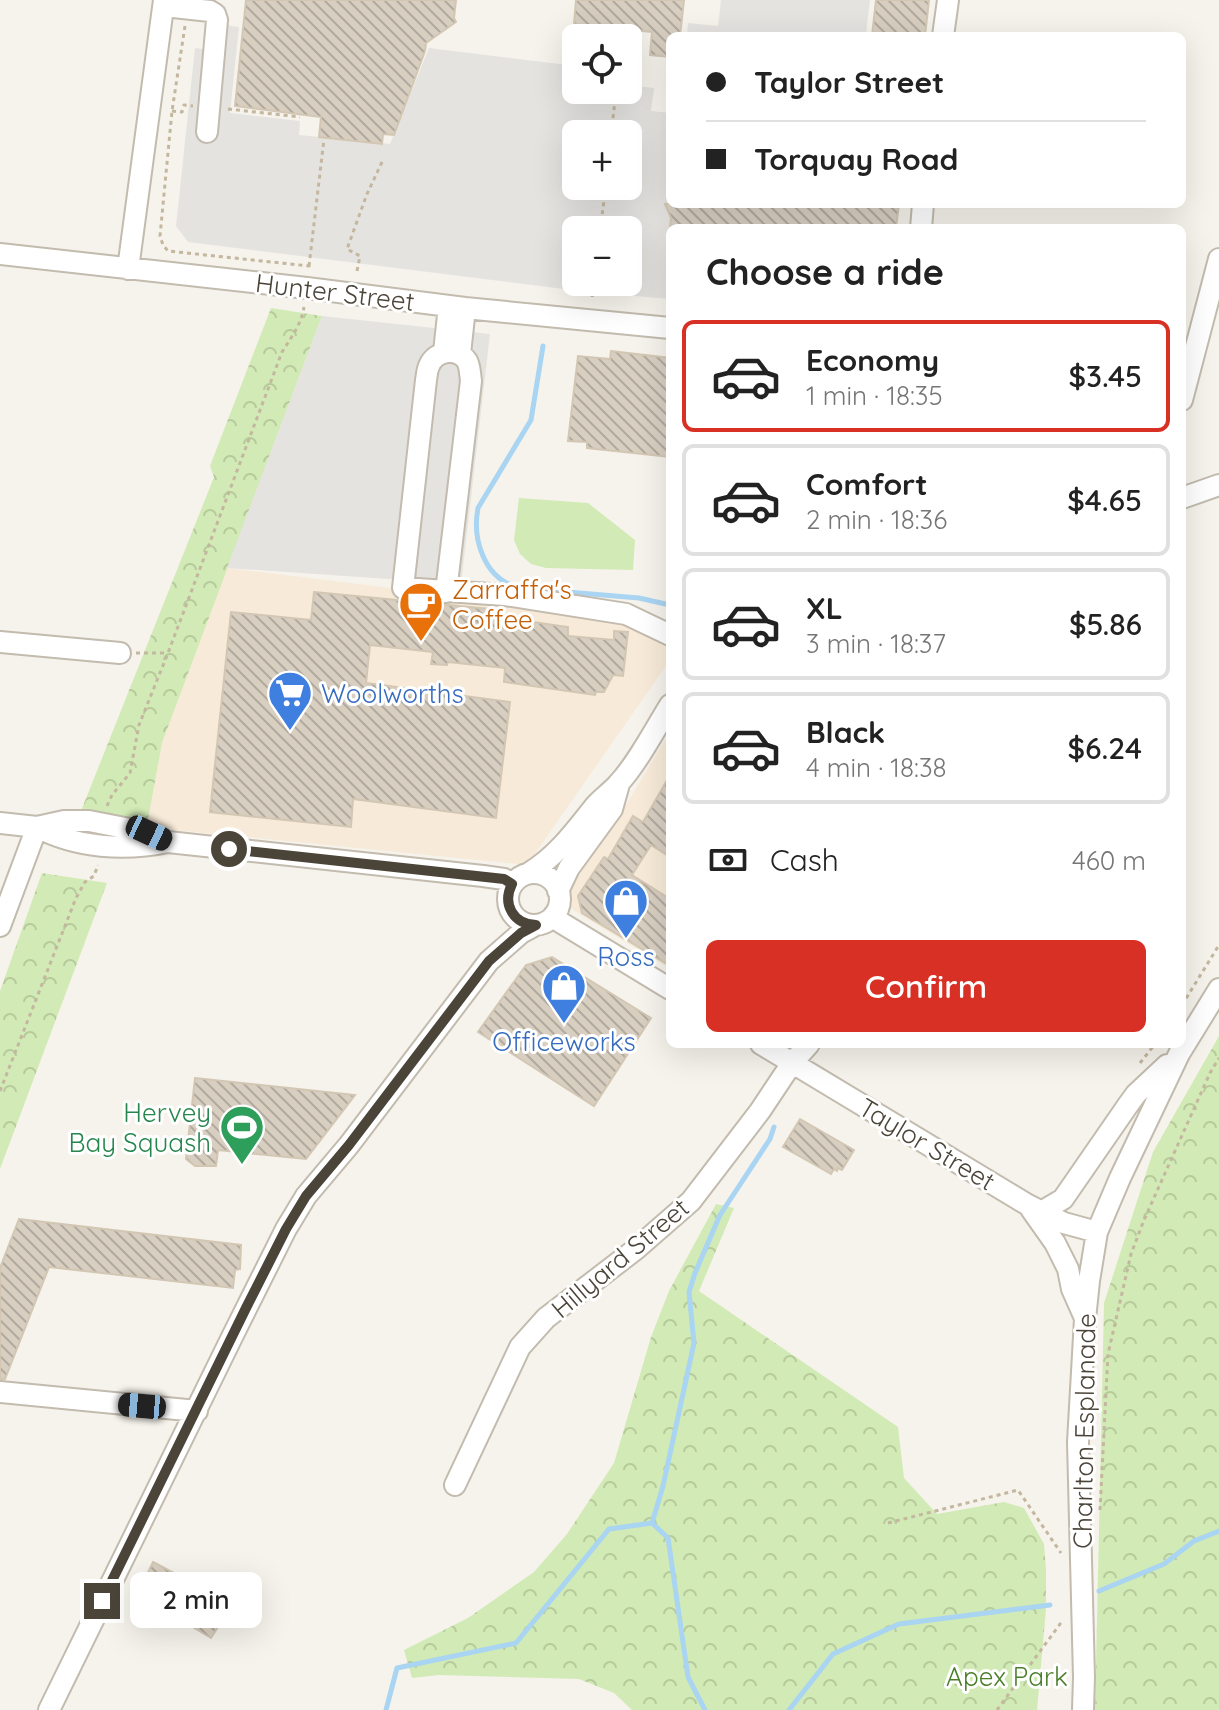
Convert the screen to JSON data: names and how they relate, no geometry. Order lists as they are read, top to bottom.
{
  "streets": {
    "street": [
      "Hunter Street",
      "Taylor Street",
      "Hillyard Street",
      "Charlton Esplanade"
    ]
  },
  "crossings": [
    ["Taylor Street", "Hillyard Street"],
    ["Taylor Street", "Charlton Esplanade"]
  ],
  "parks": ["Apex Park"],
  "places": {
    "cafe": ["Zarraffa's Coffee"],
    "supermarket": ["Woolworths"],
    "shop": ["Ross", "Officeworks"],
    "sports": ["Hervey Bay Squash"]
  },
  "page": {
    "map_buttons": ["+", "−"],
    "banner": ["Taylor Street", "Torquay Road"],
    "heading": "Choose a ride",
    "list": [
      {
        "name": "Economy",
        "note": "1 min · 18:35",
        "value": "$3.45"
      },
      {
        "name": "Comfort",
        "note": "2 min · 18:36",
        "value": "$4.65"
      },
      {
        "name": "XL",
        "note": "3 min · 18:37",
        "value": "$5.86"
      },
      {
        "name": "Black",
        "note": "4 min · 18:38",
        "value": "$6.24"
      }
    ],
    "pay": ["Cash", "460 m"],
    "buttons": "Confirm",
    "bubble": "2 min"
  }
}
